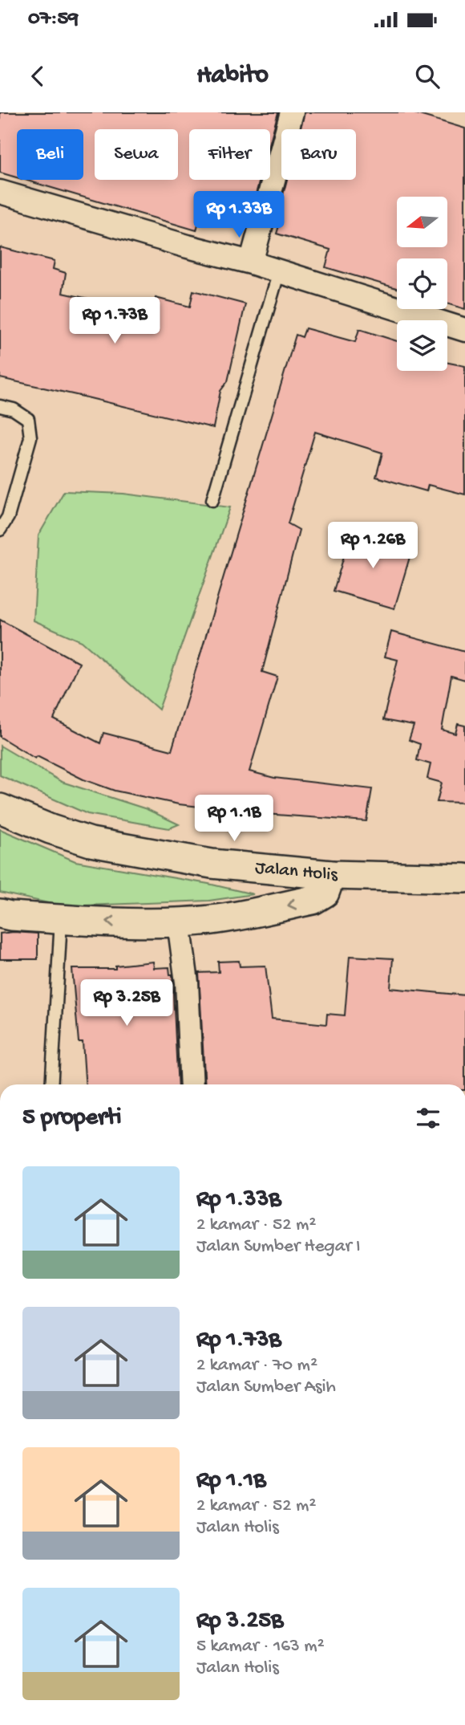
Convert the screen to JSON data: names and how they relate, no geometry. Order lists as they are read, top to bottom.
{
  "streets": {
    "street": ["Jalan Holis"]
  },
  "north": "left",
  "page": {
    "status": "07:59",
    "header": "Habito",
    "chip": [
      "Beli",
      "Sewa",
      "Filter",
      "Baru"
    ],
    "price": [
      "Rp 1.33B",
      "Rp 1.73B",
      "Rp 1.26B",
      "Rp 1.1B",
      "Rp 3.25B"
    ],
    "heading": "5 properti",
    "list": [
      {
        "name": "Rp 1.33B",
        "note": "2 kamar · 52 m² · Jalan Sumber Hegar I"
      },
      {
        "name": "Rp 1.73B",
        "note": "2 kamar · 70 m² · Jalan Sumber Asih"
      },
      {
        "name": "Rp 1.1B",
        "note": "2 kamar · 52 m² · Jalan Holis"
      },
      {
        "name": "Rp 3.25B",
        "note": "5 kamar · 163 m² · Jalan Holis"
      }
    ]
  }
}
